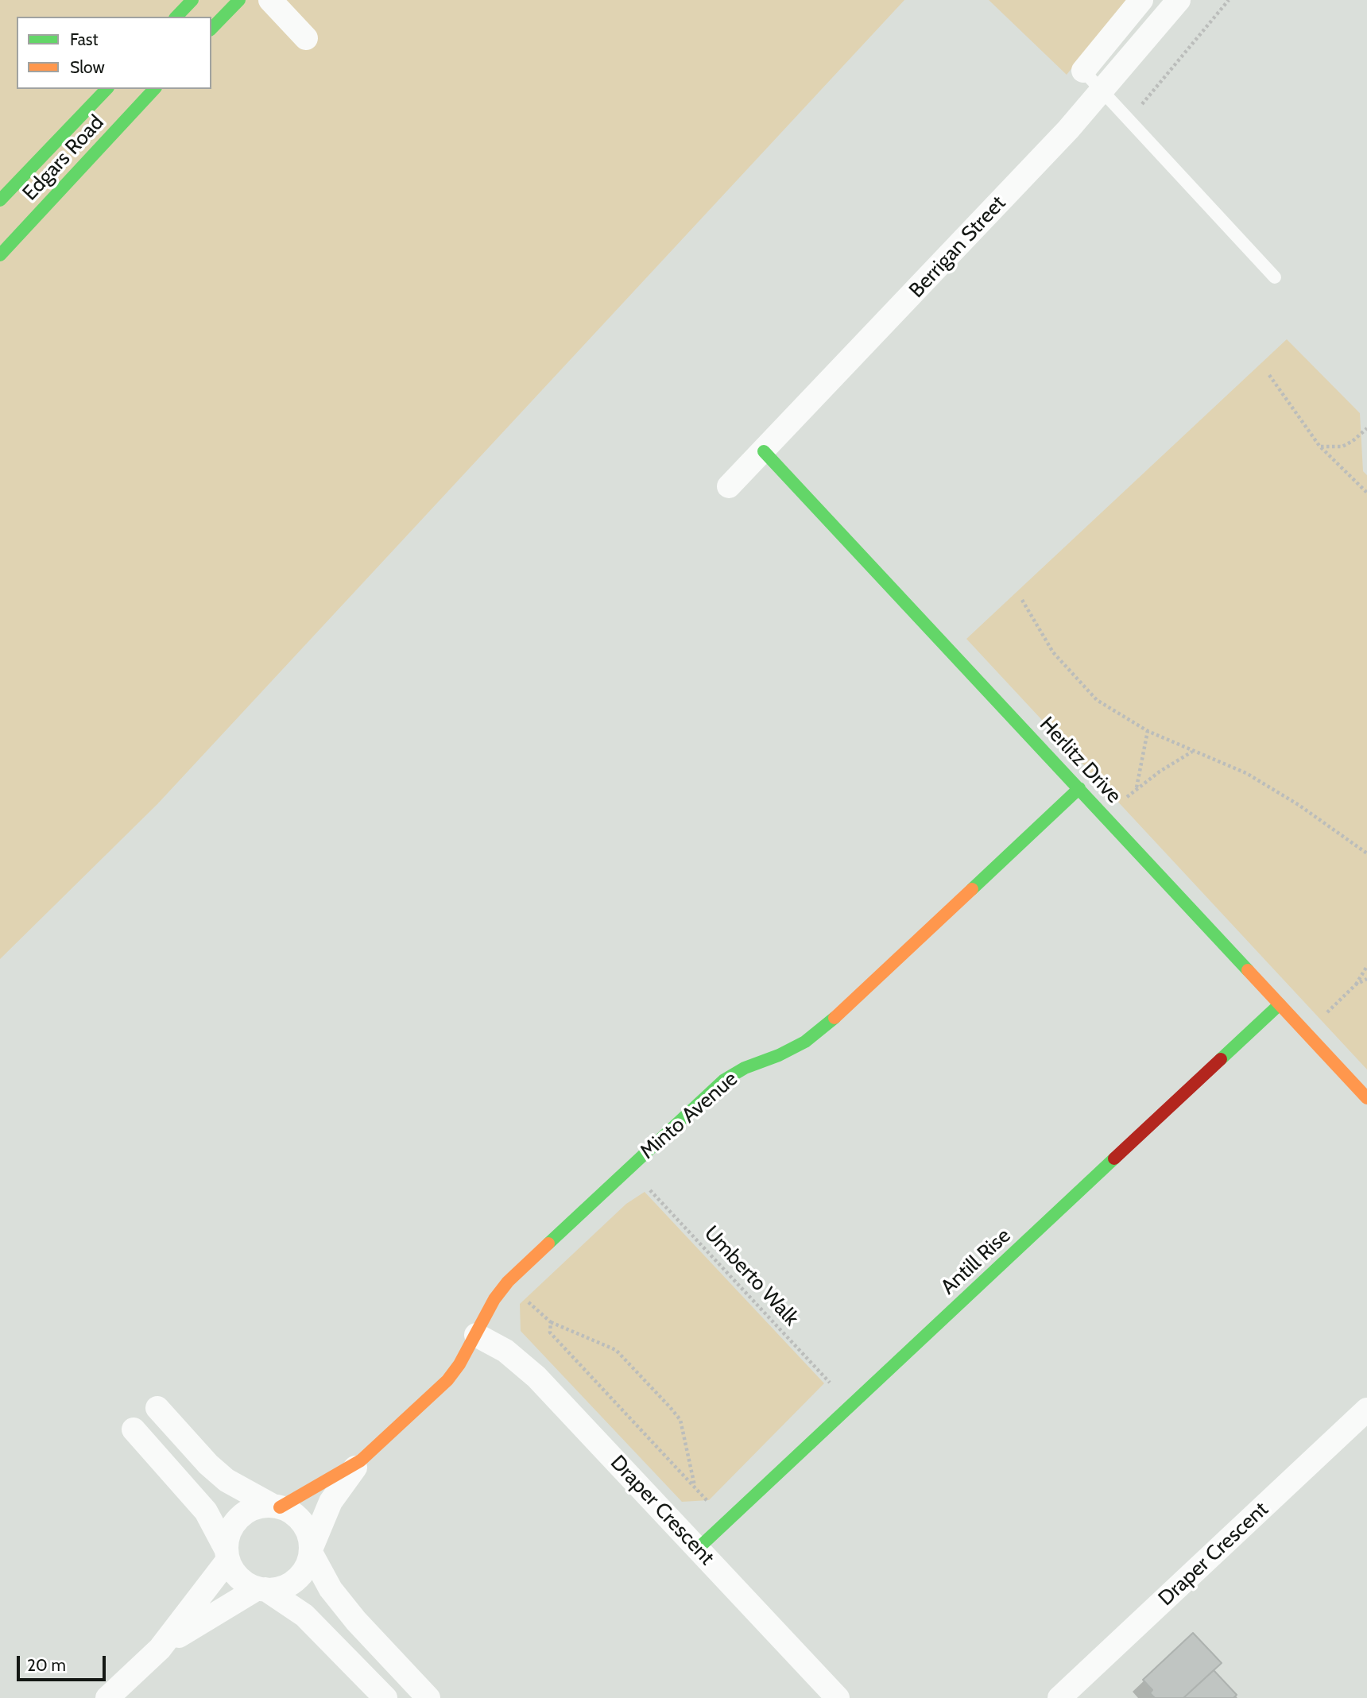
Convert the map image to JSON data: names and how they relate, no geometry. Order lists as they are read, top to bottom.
{
  "streets": {
    "street": [
      "Edgars Road",
      "Berrigan Street",
      "Herlitz Drive",
      "Minto Avenue",
      "Antill Rise",
      "Draper Crescent"
    ],
    "path": ["Umberto Walk"]
  },
  "crossings": [
    ["Berrigan Street", "Herlitz Drive"],
    ["Herlitz Drive", "Minto Avenue"],
    ["Herlitz Drive", "Antill Rise"],
    ["Minto Avenue", "Draper Crescent"],
    ["Antill Rise", "Draper Crescent"]
  ],
  "legend": ["Fast", "Slow"],
  "scale_bar": "20 m"
}
